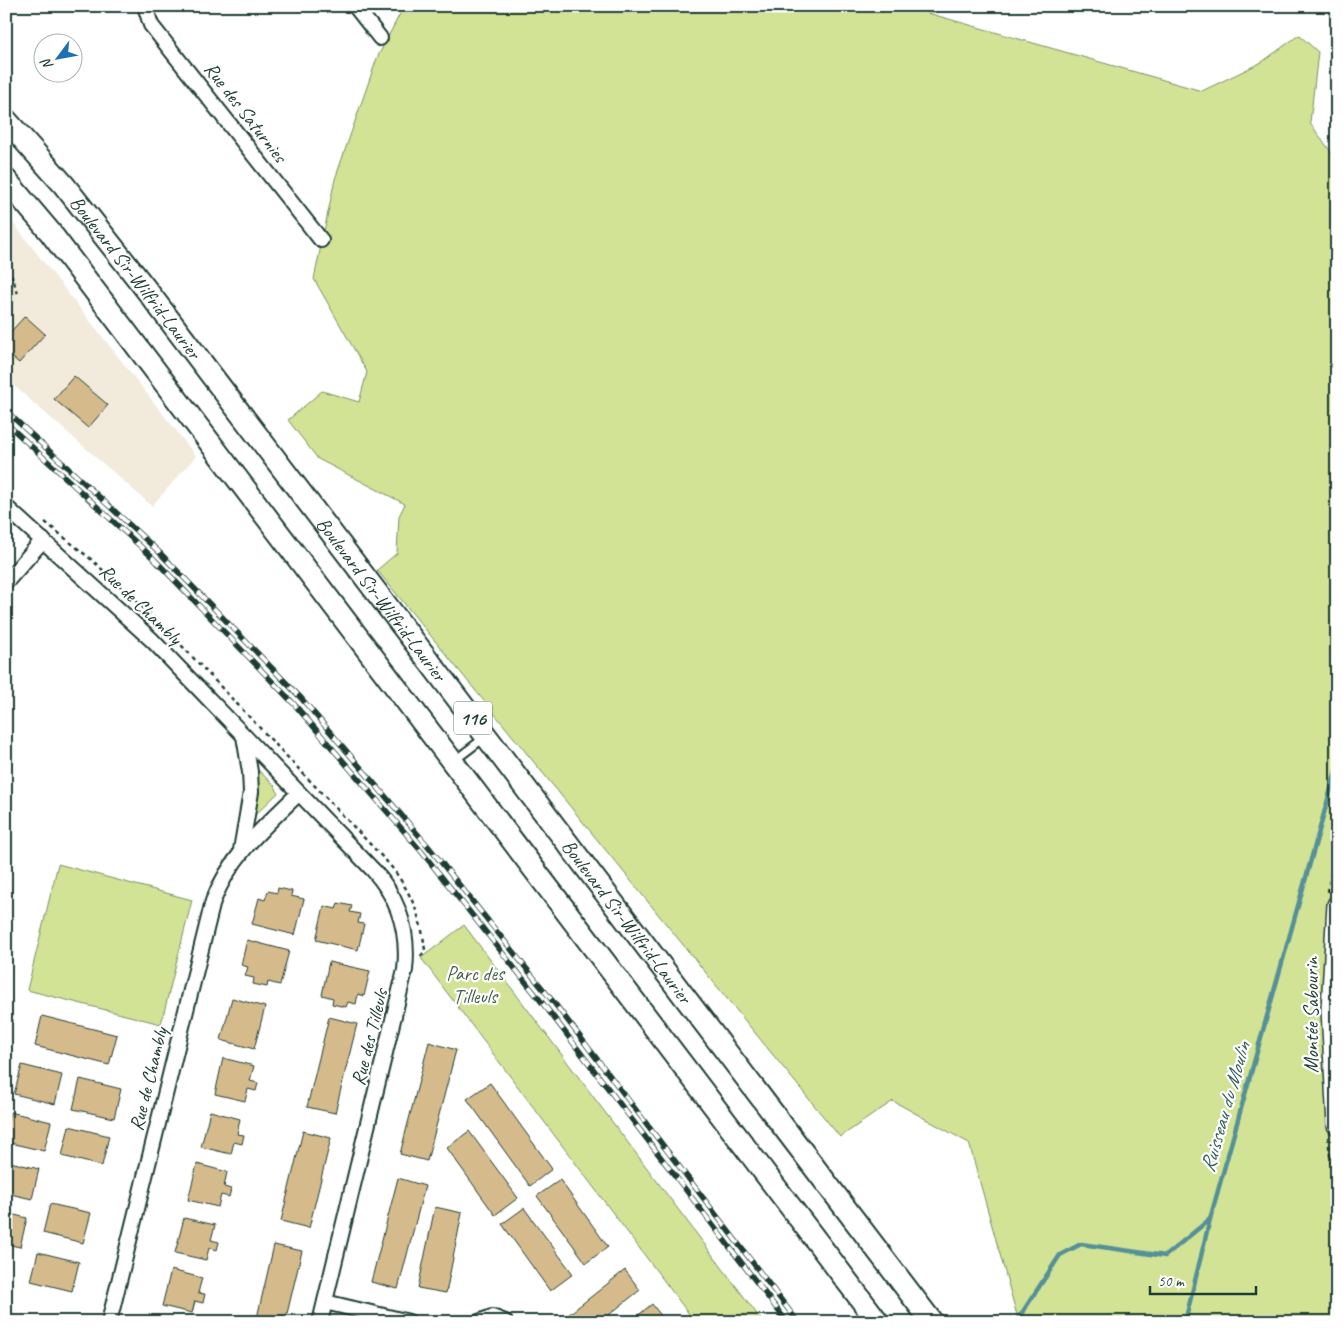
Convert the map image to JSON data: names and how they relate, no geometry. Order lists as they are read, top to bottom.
{
  "streets": {
    "main road": ["Boulevard Sir-Wilfrid-Laurier", "116"],
    "street": [
      "Rue des Saturnies",
      "Rue de Chambly",
      "Montée Sabourin",
      "Rue des Tilleuls"
    ]
  },
  "crossings": [
    ["Rue de Chambly", "Rue des Tilleuls"]
  ],
  "water": ["Ruisseau du Moulin"],
  "parks": ["Parc des Tilleuls"],
  "scale_bar": "50 m",
  "north": "bottom left"
}
